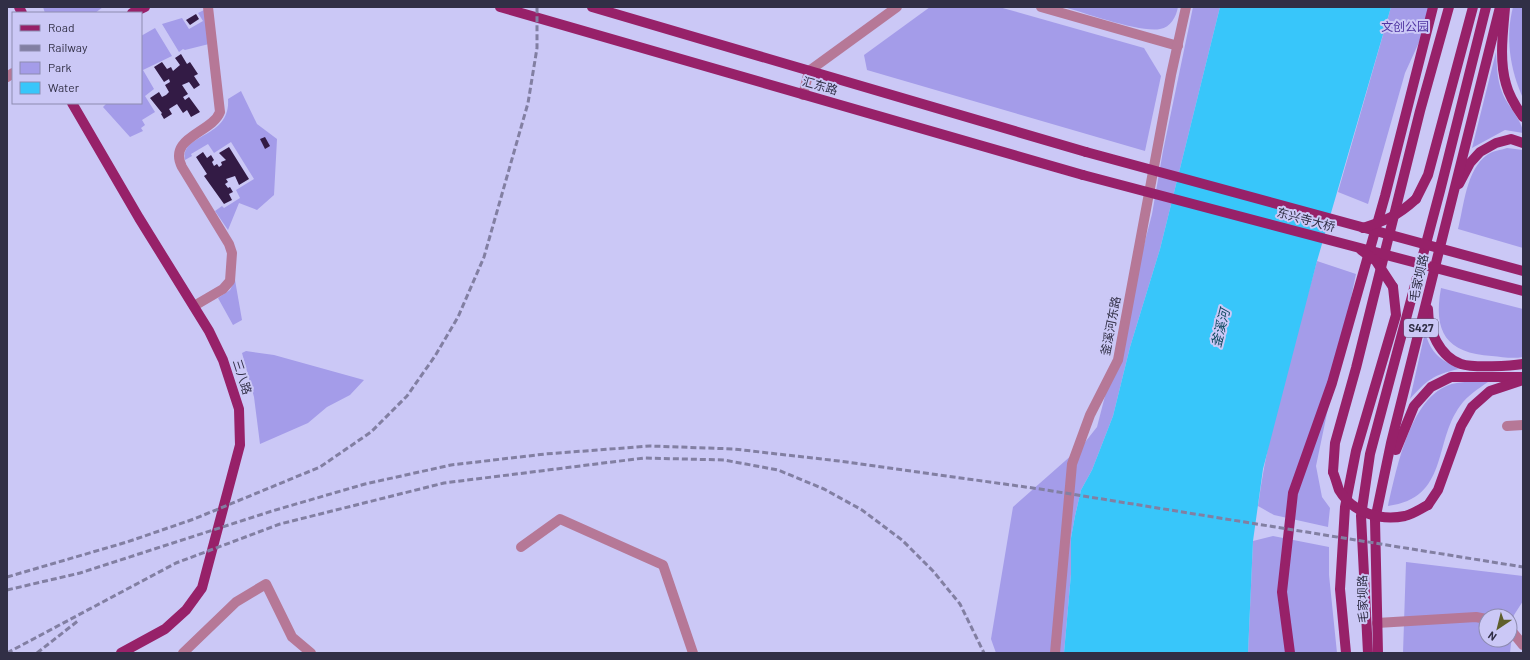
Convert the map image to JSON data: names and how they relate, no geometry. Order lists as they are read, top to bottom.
{
  "streets": {
    "main road": [
      "汇东路",
      "东兴寺大桥",
      "毛家坝路",
      "S427",
      "三八路"
    ],
    "street": ["釜溪河东路"]
  },
  "crossings": [
    ["汇东路", "东兴寺大桥"]
  ],
  "water": ["釜溪河"],
  "parks": ["文创公园"],
  "legend": [
    "Road",
    "Railway",
    "Park",
    "Water"
  ],
  "north": "bottom left"
}
